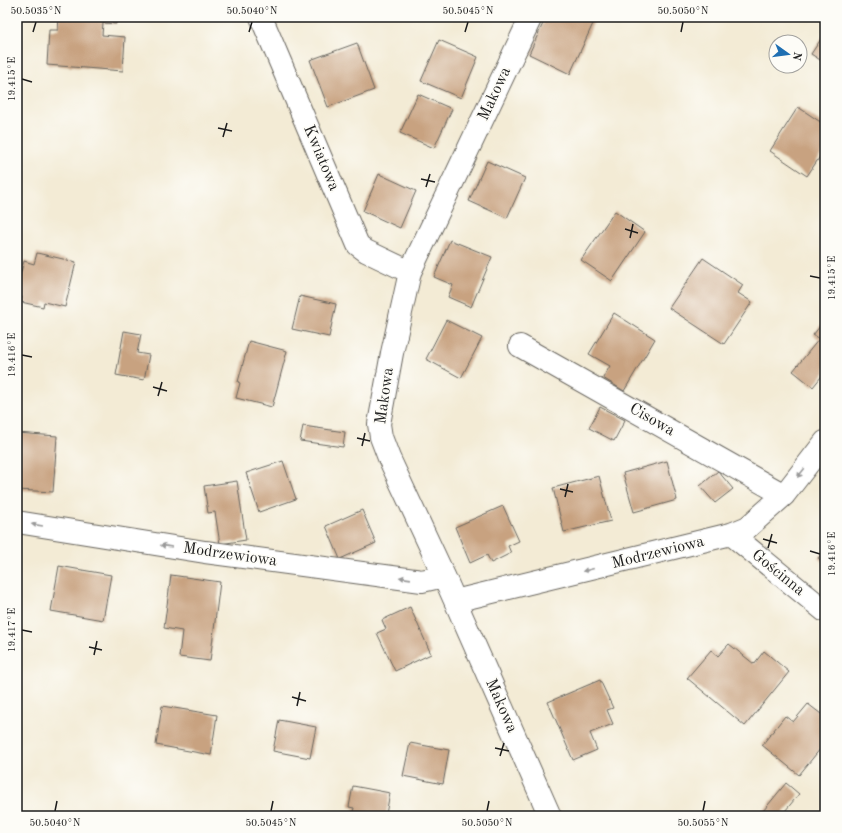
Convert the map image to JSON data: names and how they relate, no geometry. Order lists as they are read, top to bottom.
{
  "streets": {
    "street": [
      "Makowa",
      "Kwiatowa",
      "Cisowa",
      "Modrzewiowa",
      "Gościnna"
    ]
  },
  "crossings": [
    ["Makowa", "Kwiatowa"],
    ["Makowa", "Modrzewiowa"],
    ["Cisowa", "Modrzewiowa"],
    ["Modrzewiowa", "Gościnna"]
  ],
  "one_way": ["Modrzewiowa"],
  "north": "right",
  "coordinates": [
    "50.5035°N",
    "50.5040°N",
    "50.5045°N",
    "50.5050°N",
    "19.415°E",
    "19.416°E",
    "19.417°E",
    "50.5055°N"
  ]
}
